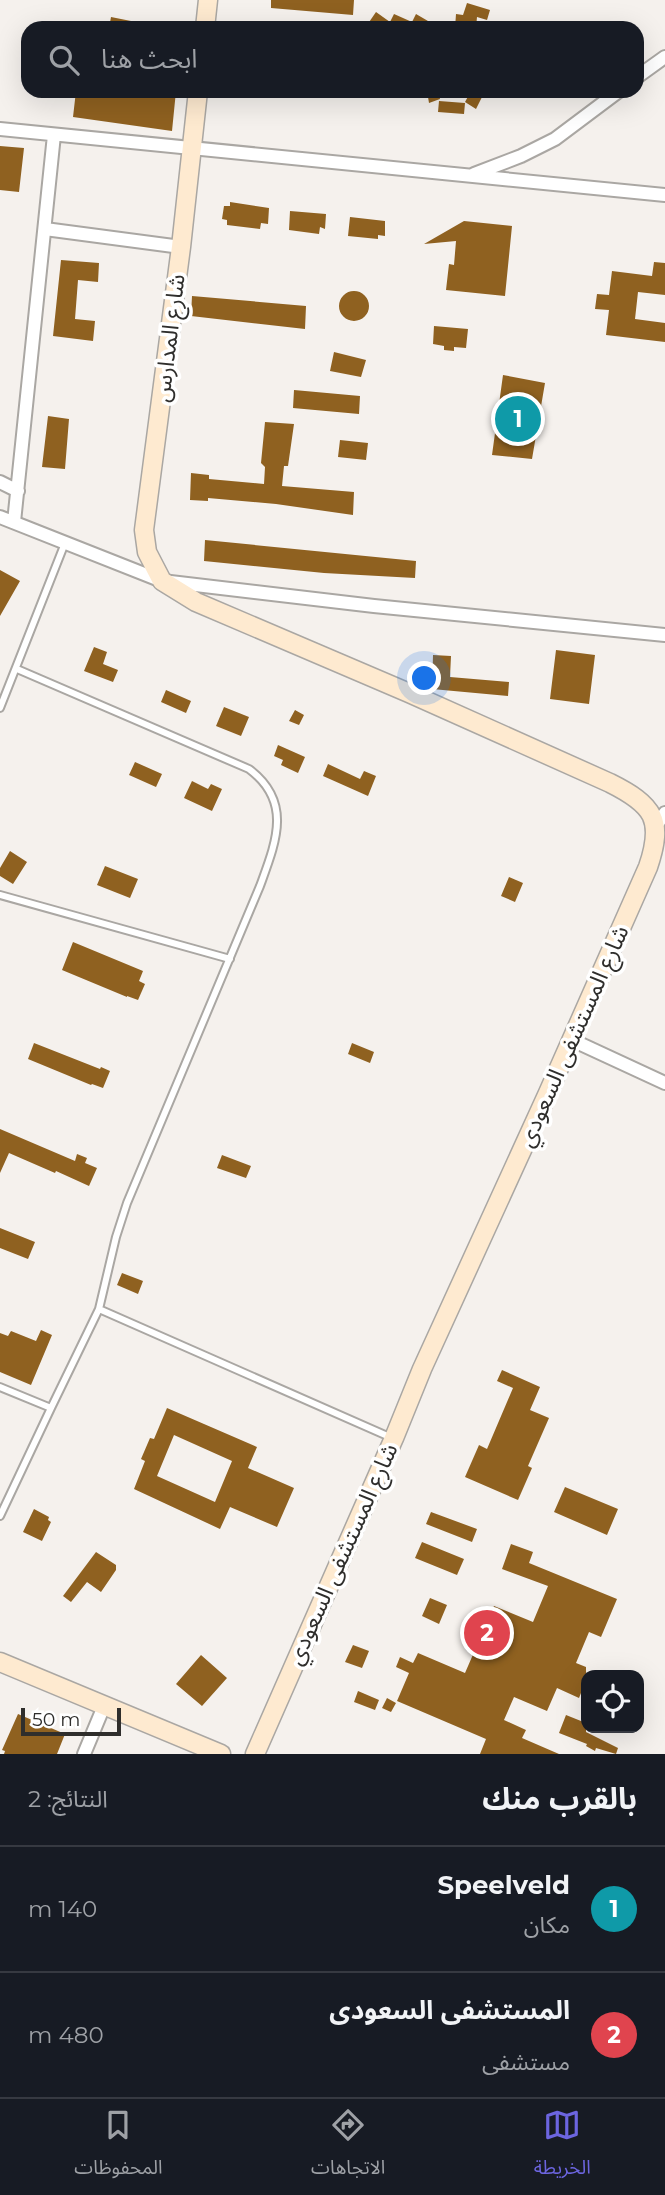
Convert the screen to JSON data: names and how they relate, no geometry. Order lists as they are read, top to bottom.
{
  "streets": {
    "street": ["شارع المدارس", "شارع المستشفى السعودي"]
  },
  "crossings": [
    ["شارع المدارس", "شارع المستشفى السعودي"]
  ],
  "scale_bar": "50 m",
  "page": {
    "search": "ابحث هنا",
    "pins": ["1", "2"],
    "scale": "50 m",
    "heading": ["بالقرب منك", "النتائج: 2"],
    "list": [
      {
        "mark": "1",
        "name": "Speelveld",
        "note": "مكان",
        "value": "140 m"
      },
      {
        "mark": "2",
        "name": "المستشفى السعودى",
        "note": "مستشفى",
        "value": "480 m"
      }
    ],
    "nav": ["الخريطة", "الاتجاهات", "المحفوظات"]
  }
}
